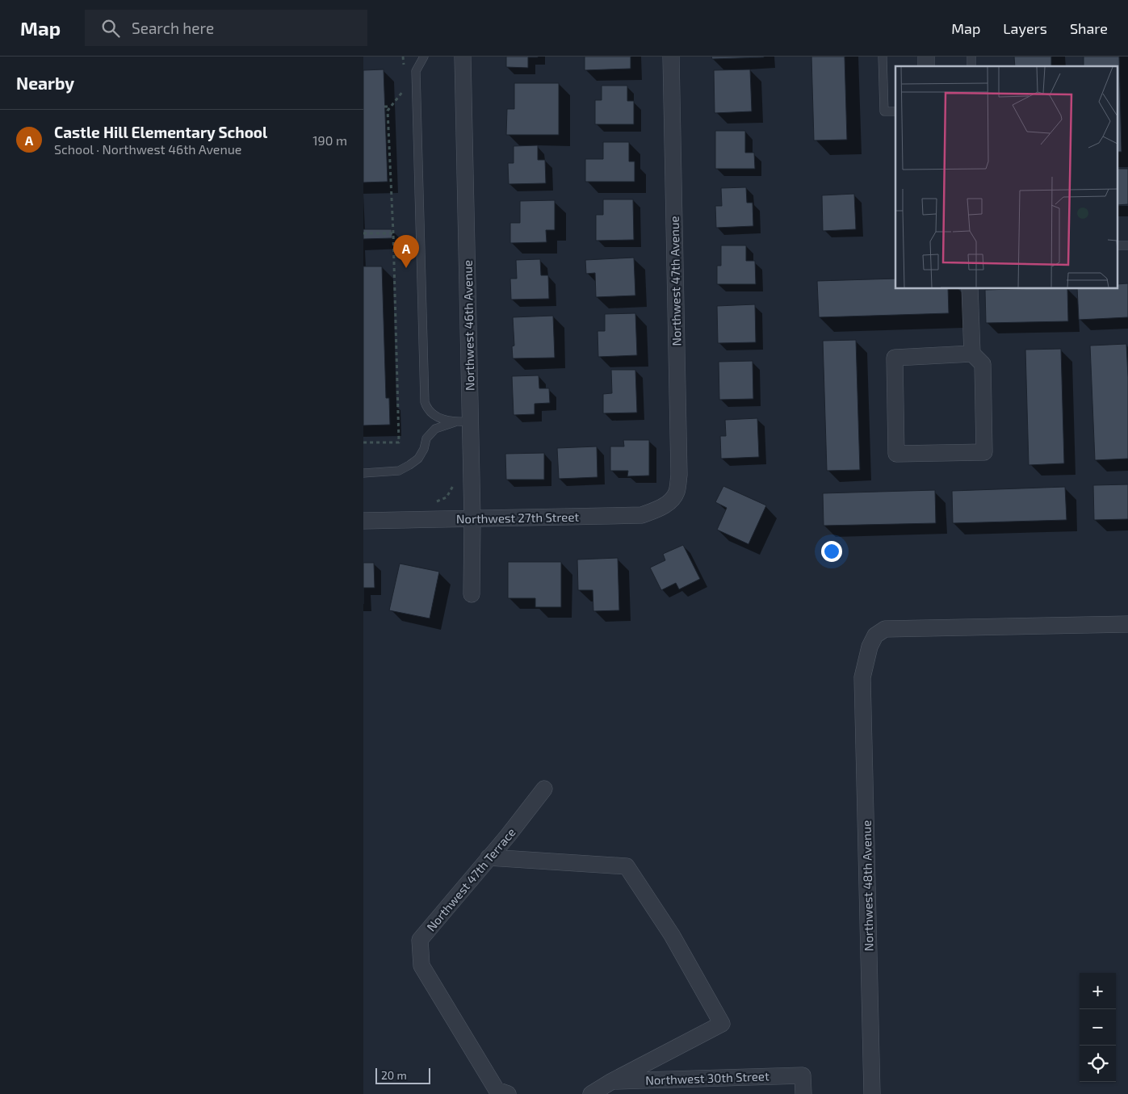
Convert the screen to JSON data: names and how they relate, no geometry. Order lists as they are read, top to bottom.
{
  "streets": {
    "street": [
      "Northwest 47th Avenue",
      "Northwest 46th Avenue",
      "Northwest 27th Street",
      "Northwest 47th Terrace",
      "Northwest 48th Avenue",
      "Northwest 30th Street"
    ]
  },
  "crossings": [
    ["Northwest 47th Avenue", "Northwest 27th Street"],
    ["Northwest 46th Avenue", "Northwest 27th Street"]
  ],
  "scale_bar": "20 m",
  "page": {
    "header": "Map",
    "search": "Search here",
    "nav": ["Map", "Layers", "Share"],
    "heading": "Nearby",
    "list": [
      {
        "mark": "A",
        "name": "Castle Hill Elementary School",
        "note": "School · Northwest 46th Avenue",
        "value": "190 m"
      }
    ],
    "pins": "A",
    "map_buttons": ["+", "−"],
    "scale": "20 m"
  }
}
